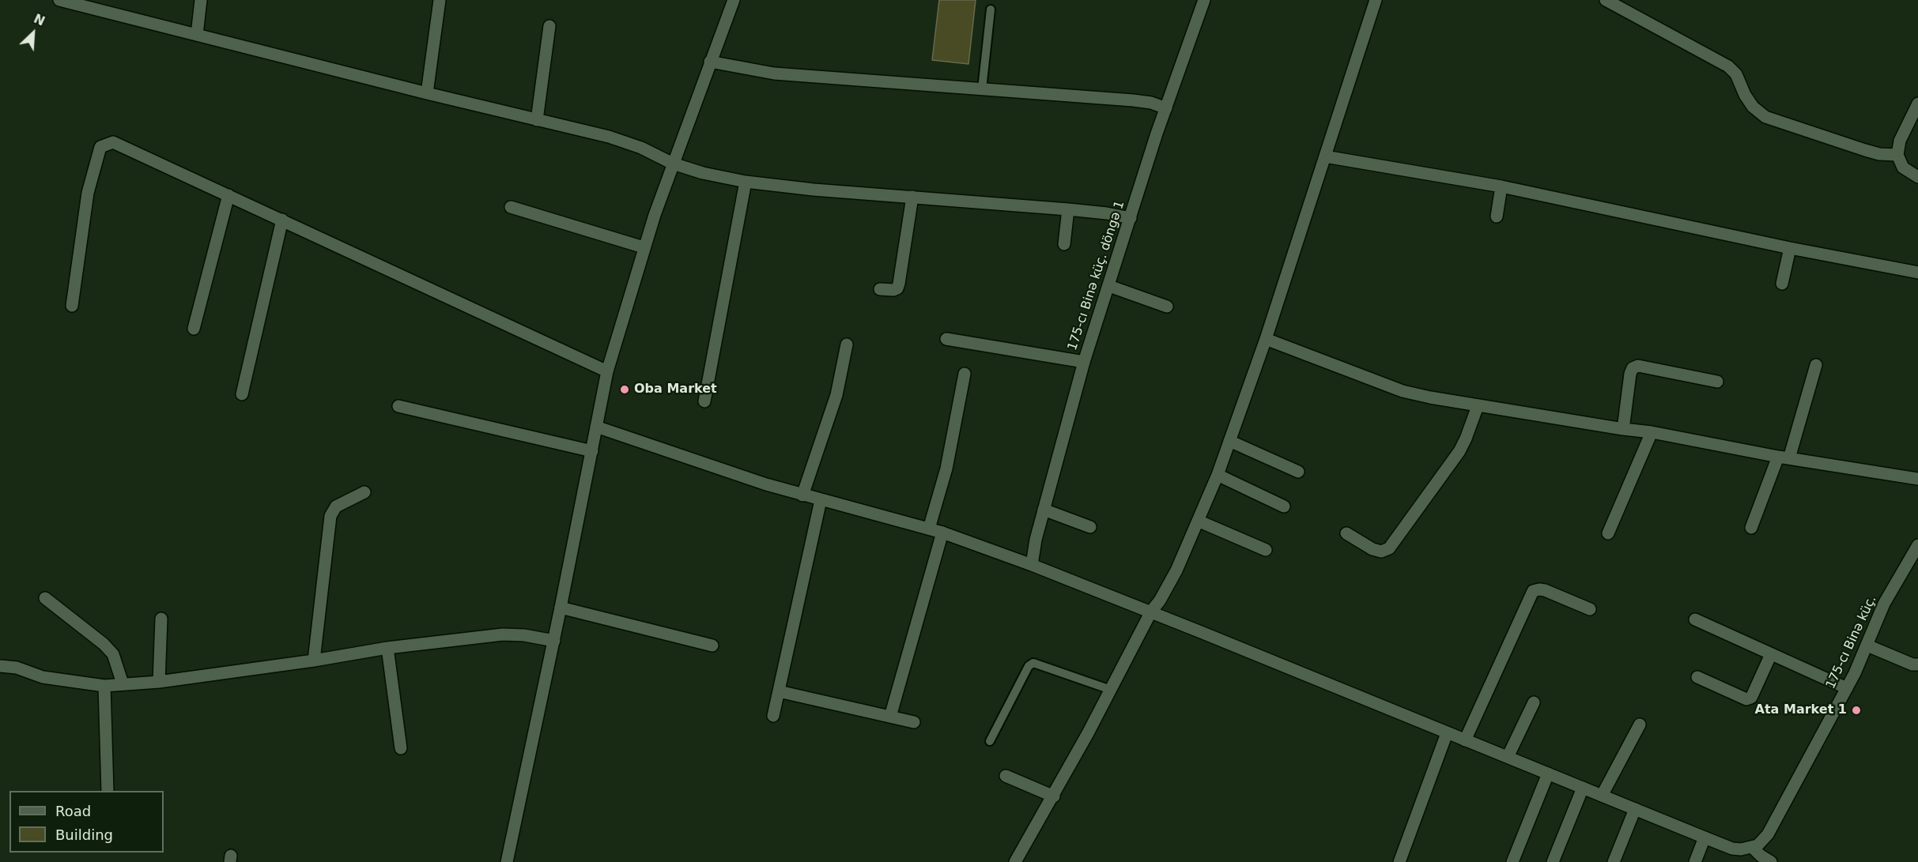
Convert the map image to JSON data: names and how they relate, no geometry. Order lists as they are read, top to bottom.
{
  "streets": {
    "street": ["175-cı Binə küç. döngə 1", "175-cı Binə küç."]
  },
  "places": ["Oba Market", "Ata Market 1"],
  "legend": ["Road", "Building"],
  "north": "top right"
}
